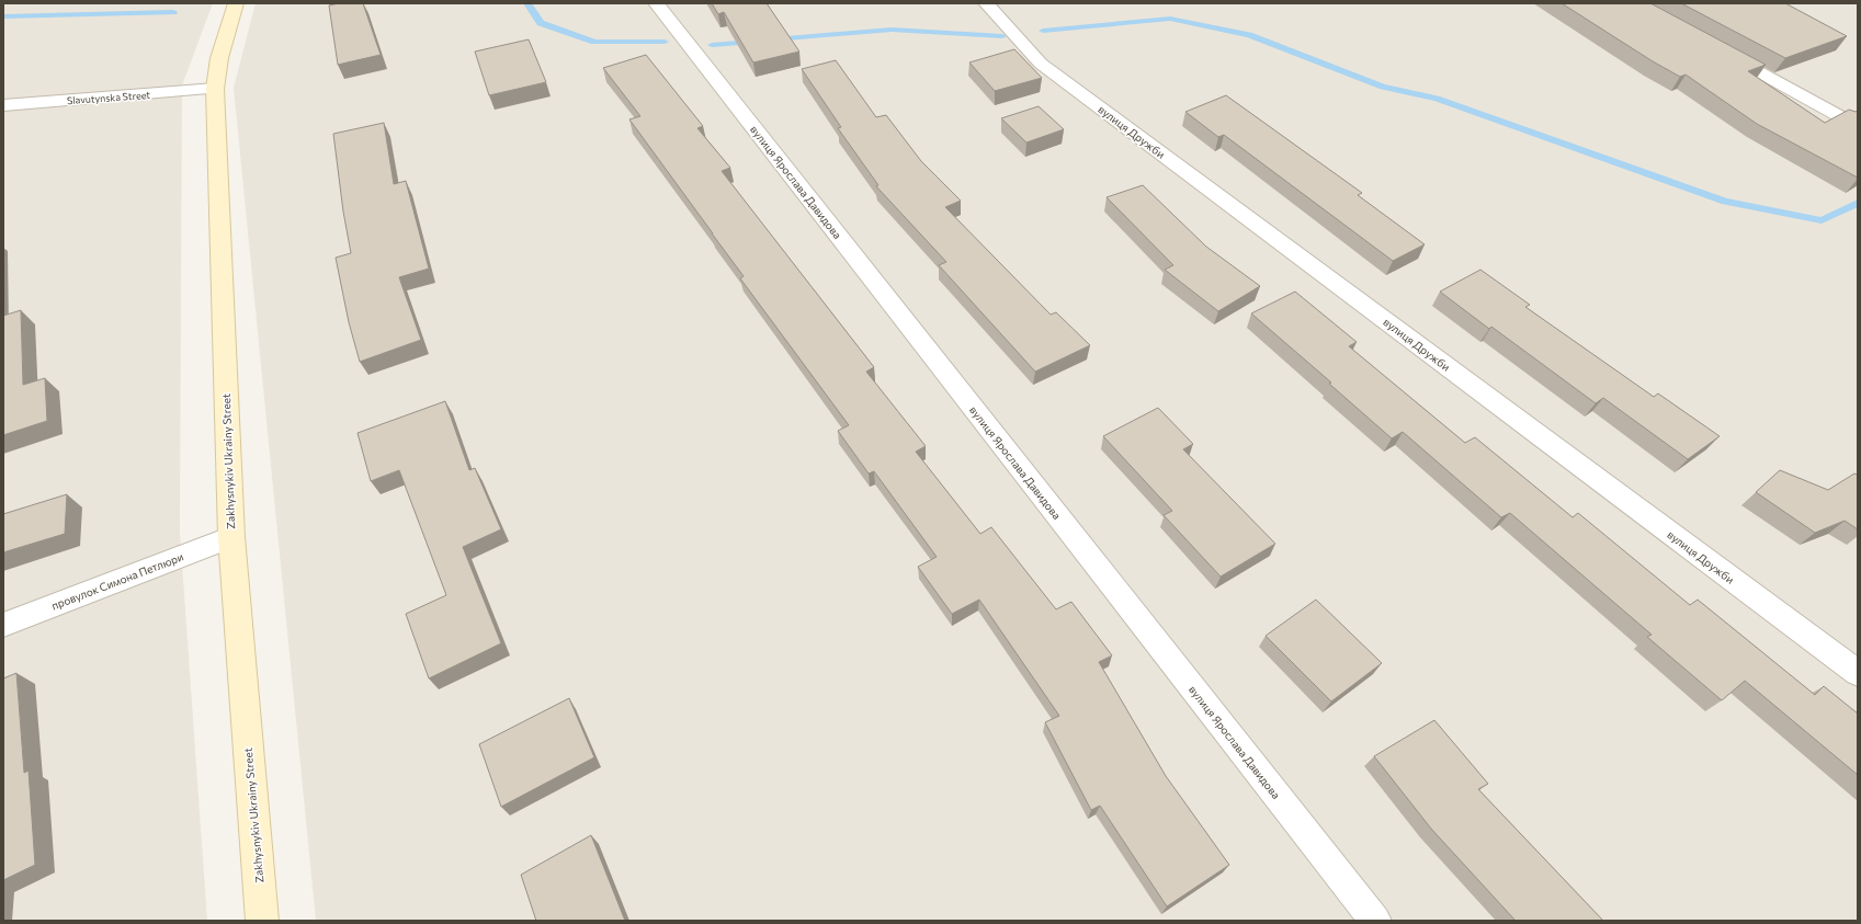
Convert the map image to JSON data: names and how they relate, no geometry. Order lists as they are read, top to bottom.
{
  "streets": {
    "main road": ["Zakhysnykiv Ukrainy Street"],
    "street": [
      "Slavutynska Street",
      "вулиця Дружби",
      "вулиця Ярослава Давидова",
      "провулок Симона Петлюри"
    ]
  },
  "crossings": [
    ["Slavutynska Street", "Zakhysnykiv Ukrainy Street"],
    ["Zakhysnykiv Ukrainy Street", "провулок Симона Петлюри"]
  ]
}
